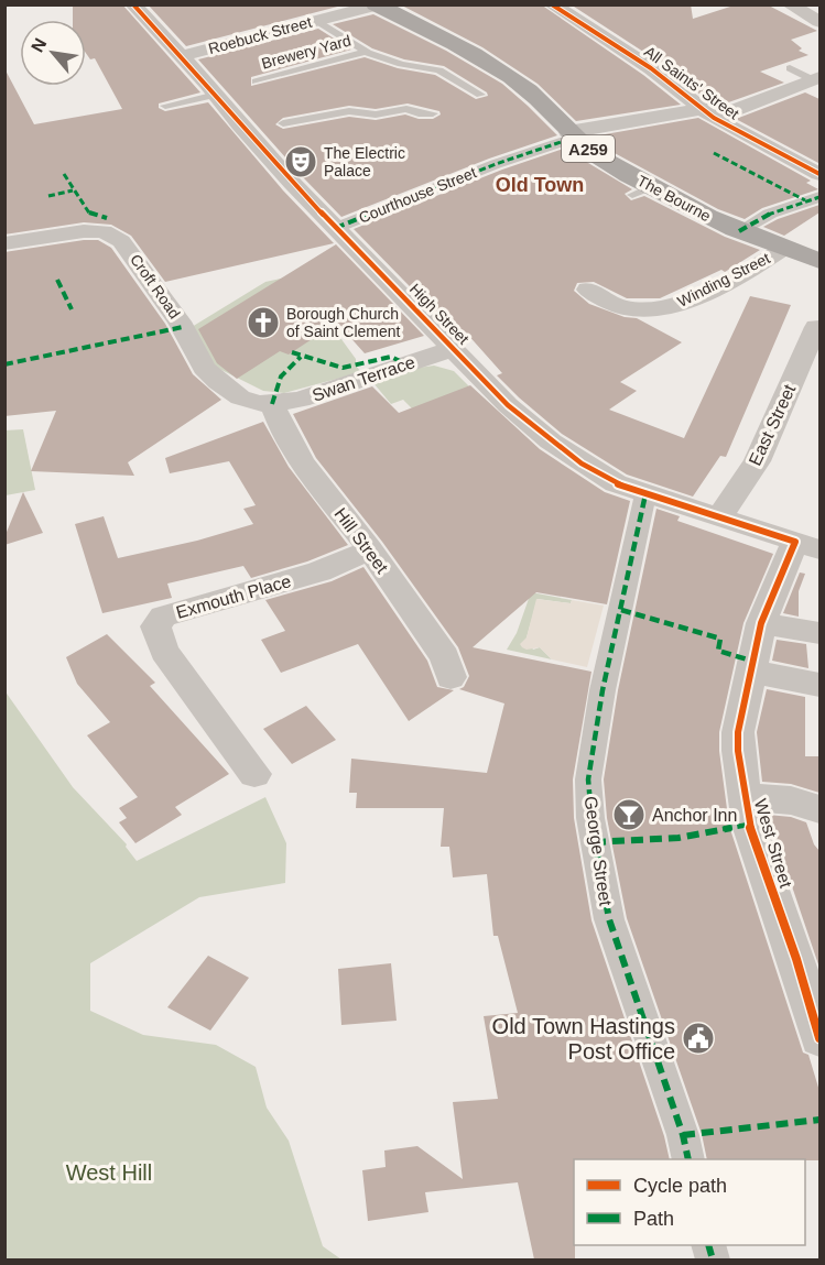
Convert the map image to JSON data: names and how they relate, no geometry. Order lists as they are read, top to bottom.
{
  "streets": {
    "highway": ["A259", "The Bourne"],
    "street": [
      "Roebuck Street",
      "All Saints' Street",
      "Courthouse Street",
      "Winding Street",
      "Croft Road",
      "High Street",
      "Swan Terrace",
      "East Street",
      "Hill Street",
      "Exmouth Place",
      "West Street",
      "George Street"
    ],
    "lane": ["Brewery Yard"]
  },
  "crossings": [
    ["Roebuck Street", "The Bourne"],
    ["Roebuck Street", "High Street"],
    ["All Saints' Street", "Courthouse Street"],
    ["Courthouse Street", "The Bourne"],
    ["Courthouse Street", "High Street"],
    ["The Bourne", "Winding Street"],
    ["Croft Road", "Swan Terrace"],
    ["Croft Road", "Hill Street"],
    ["High Street", "Swan Terrace"],
    ["High Street", "East Street"],
    ["High Street", "West Street"],
    ["High Street", "George Street"],
    ["Swan Terrace", "Hill Street"],
    ["Hill Street", "Exmouth Place"]
  ],
  "districts": ["Old Town"],
  "parks": ["West Hill"],
  "places": {
    "theatre": ["The Electric Palace"],
    "church": ["Borough Church of Saint Clement"],
    "bar": ["Anchor Inn"],
    "public building": ["Old Town Hastings Post Office"]
  },
  "legend": ["Cycle path", "Path"],
  "north": "top left"
}
